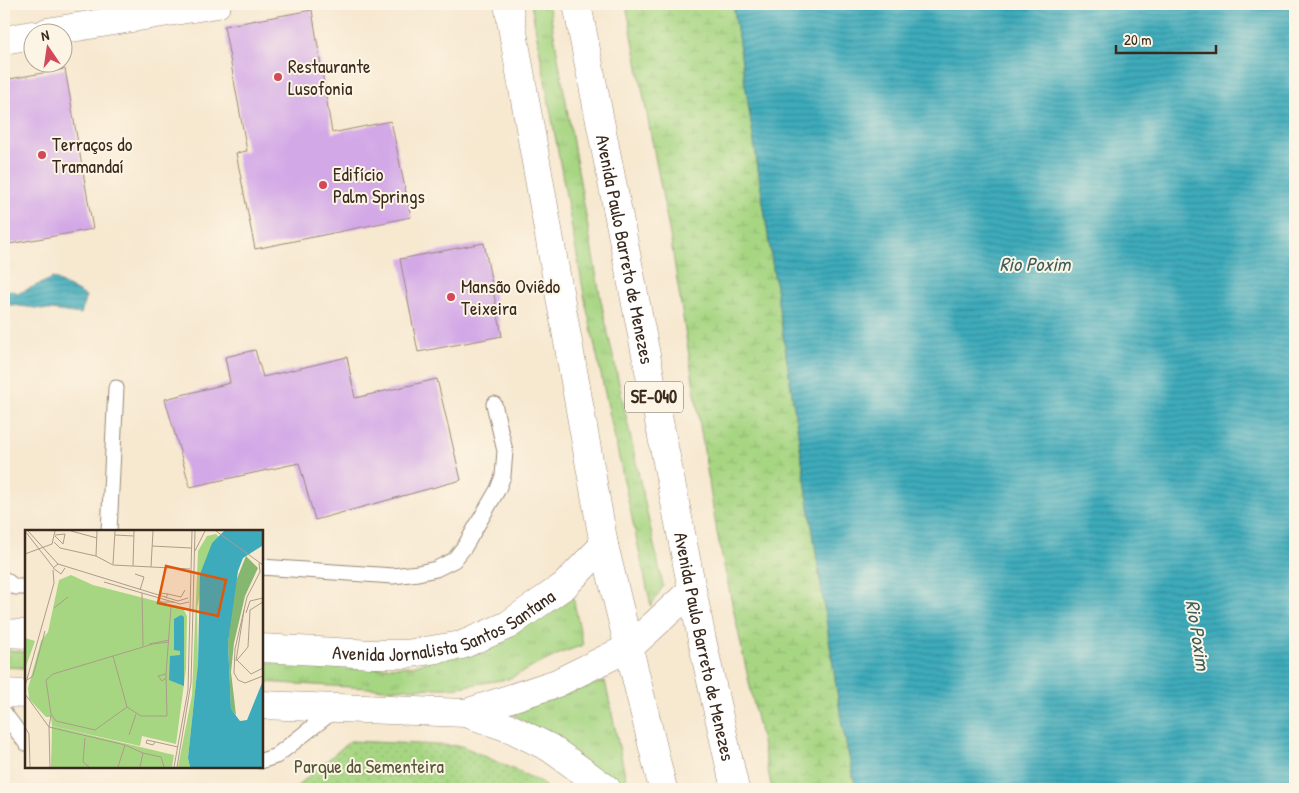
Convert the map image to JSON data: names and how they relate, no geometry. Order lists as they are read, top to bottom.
{
  "streets": {
    "main road": ["Avenida Paulo Barreto de Menezes", "SE-040", "Avenida Jornalista Santos Santana"]
  },
  "water": ["Rio Poxim"],
  "parks": ["Parque da Sementeira"],
  "places": [
    "Restaurante Lusofonia",
    "Terraços do Tramandaí",
    "Edifício Palm Springs",
    "Mansão Oviêdo Teixeira"
  ],
  "scale_bar": "20 m",
  "north": "top"
}
